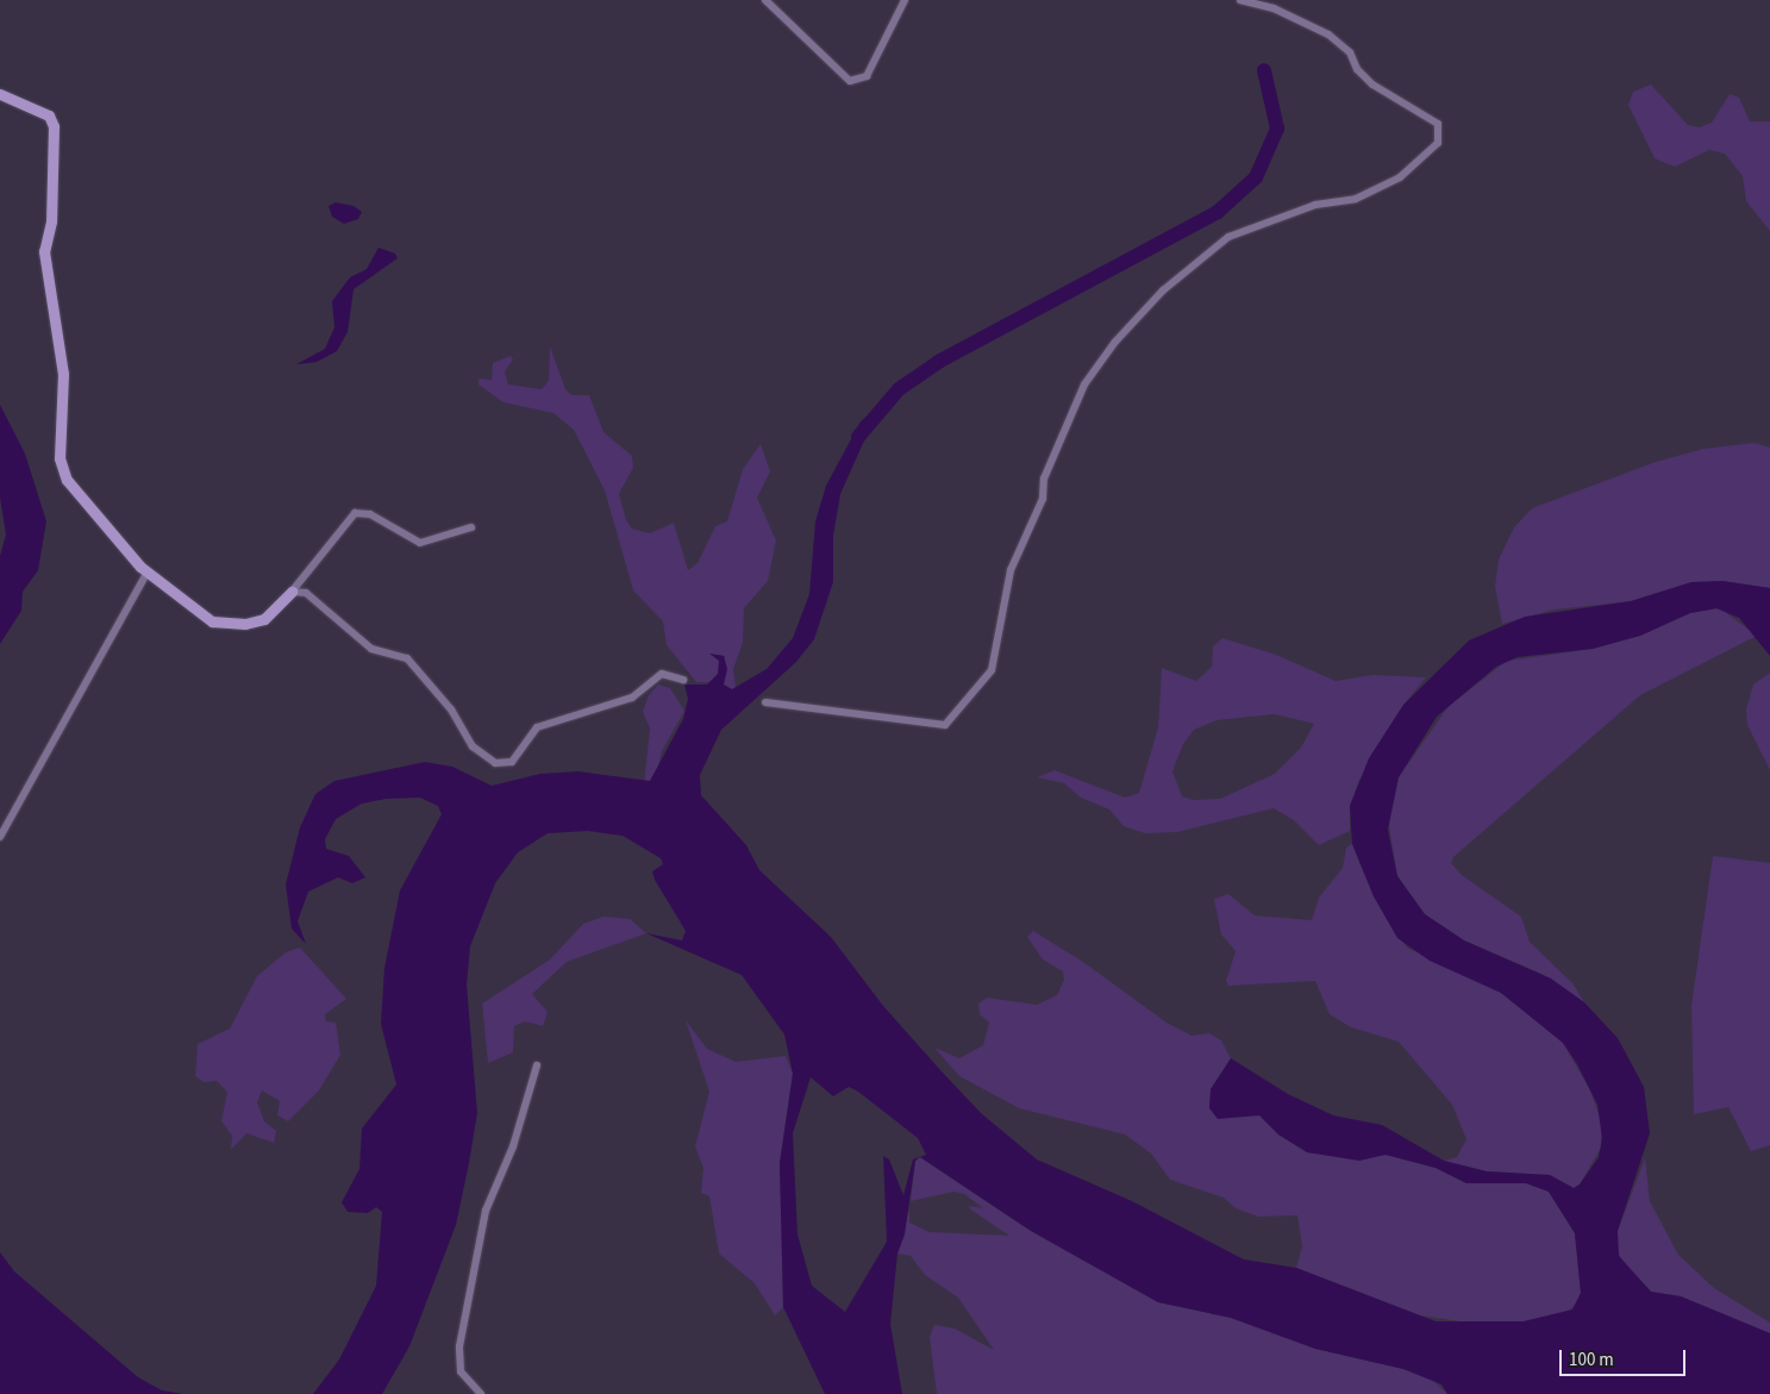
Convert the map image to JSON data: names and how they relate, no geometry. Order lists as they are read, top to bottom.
{
  "scale_bar": "100 m"
}
